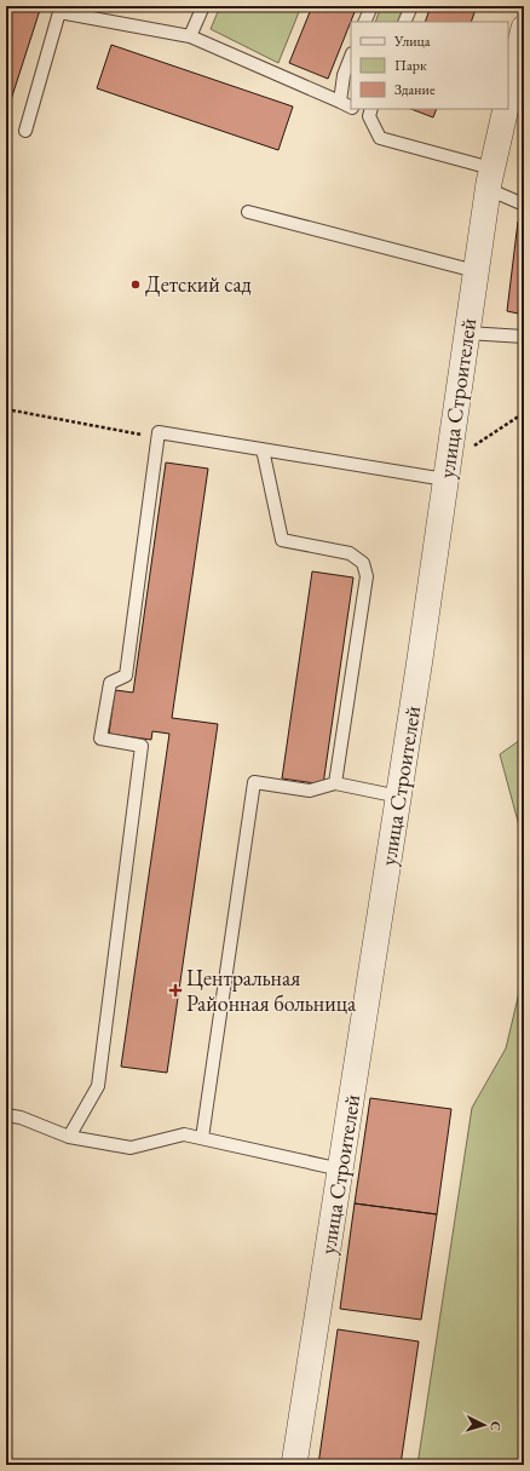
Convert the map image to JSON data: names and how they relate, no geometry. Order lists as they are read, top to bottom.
{
  "streets": {
    "street": ["улица Строителей"]
  },
  "places": {
    "other": ["Детский сад"],
    "health": ["Центральная Районная больница"]
  },
  "legend": ["Улица", "Парк", "Здание"],
  "north": "right"
}
